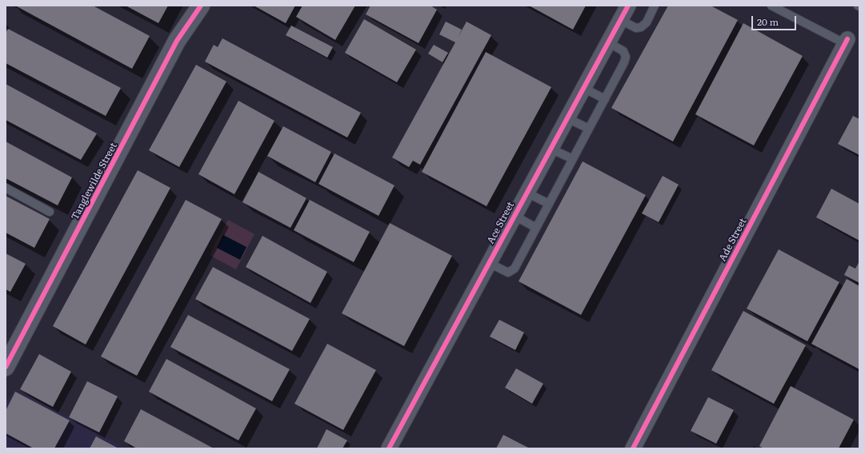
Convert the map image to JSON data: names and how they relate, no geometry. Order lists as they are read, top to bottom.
{
  "streets": {
    "street": ["Tanglewilde Street", "Ace Street", "Ade Street"]
  },
  "scale_bar": "20 m"
}
